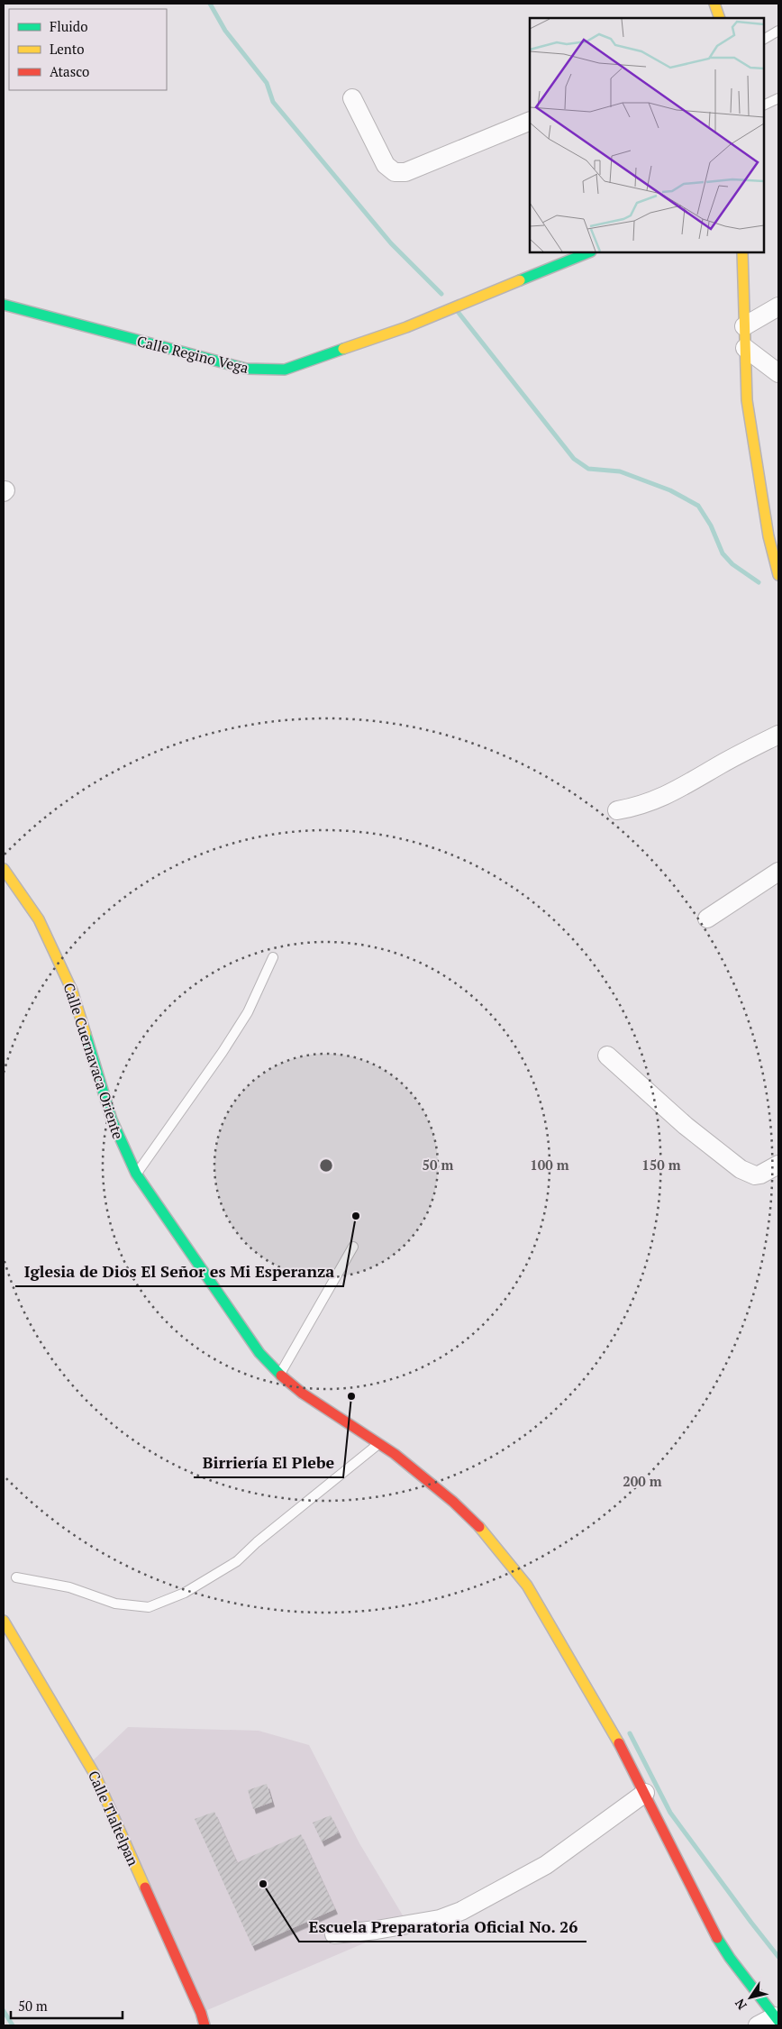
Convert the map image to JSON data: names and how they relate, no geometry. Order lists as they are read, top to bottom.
{
  "streets": {
    "main road": ["Calle Regino Vega", "Calle Cuernavaca Oriente", "Calle Tlaltelpan"]
  },
  "places": ["Iglesia de Dios El Señor es Mi Esperanza", "Birriería El Plebe", "Escuela Preparatoria Oficial No. 26"],
  "legend": ["Fluido", "Lento", "Atasco"],
  "scale_bar": "50 m",
  "north": "bottom left",
  "rings": [
    "50 m",
    "100 m",
    "150 m",
    "200 m"
  ]
}
